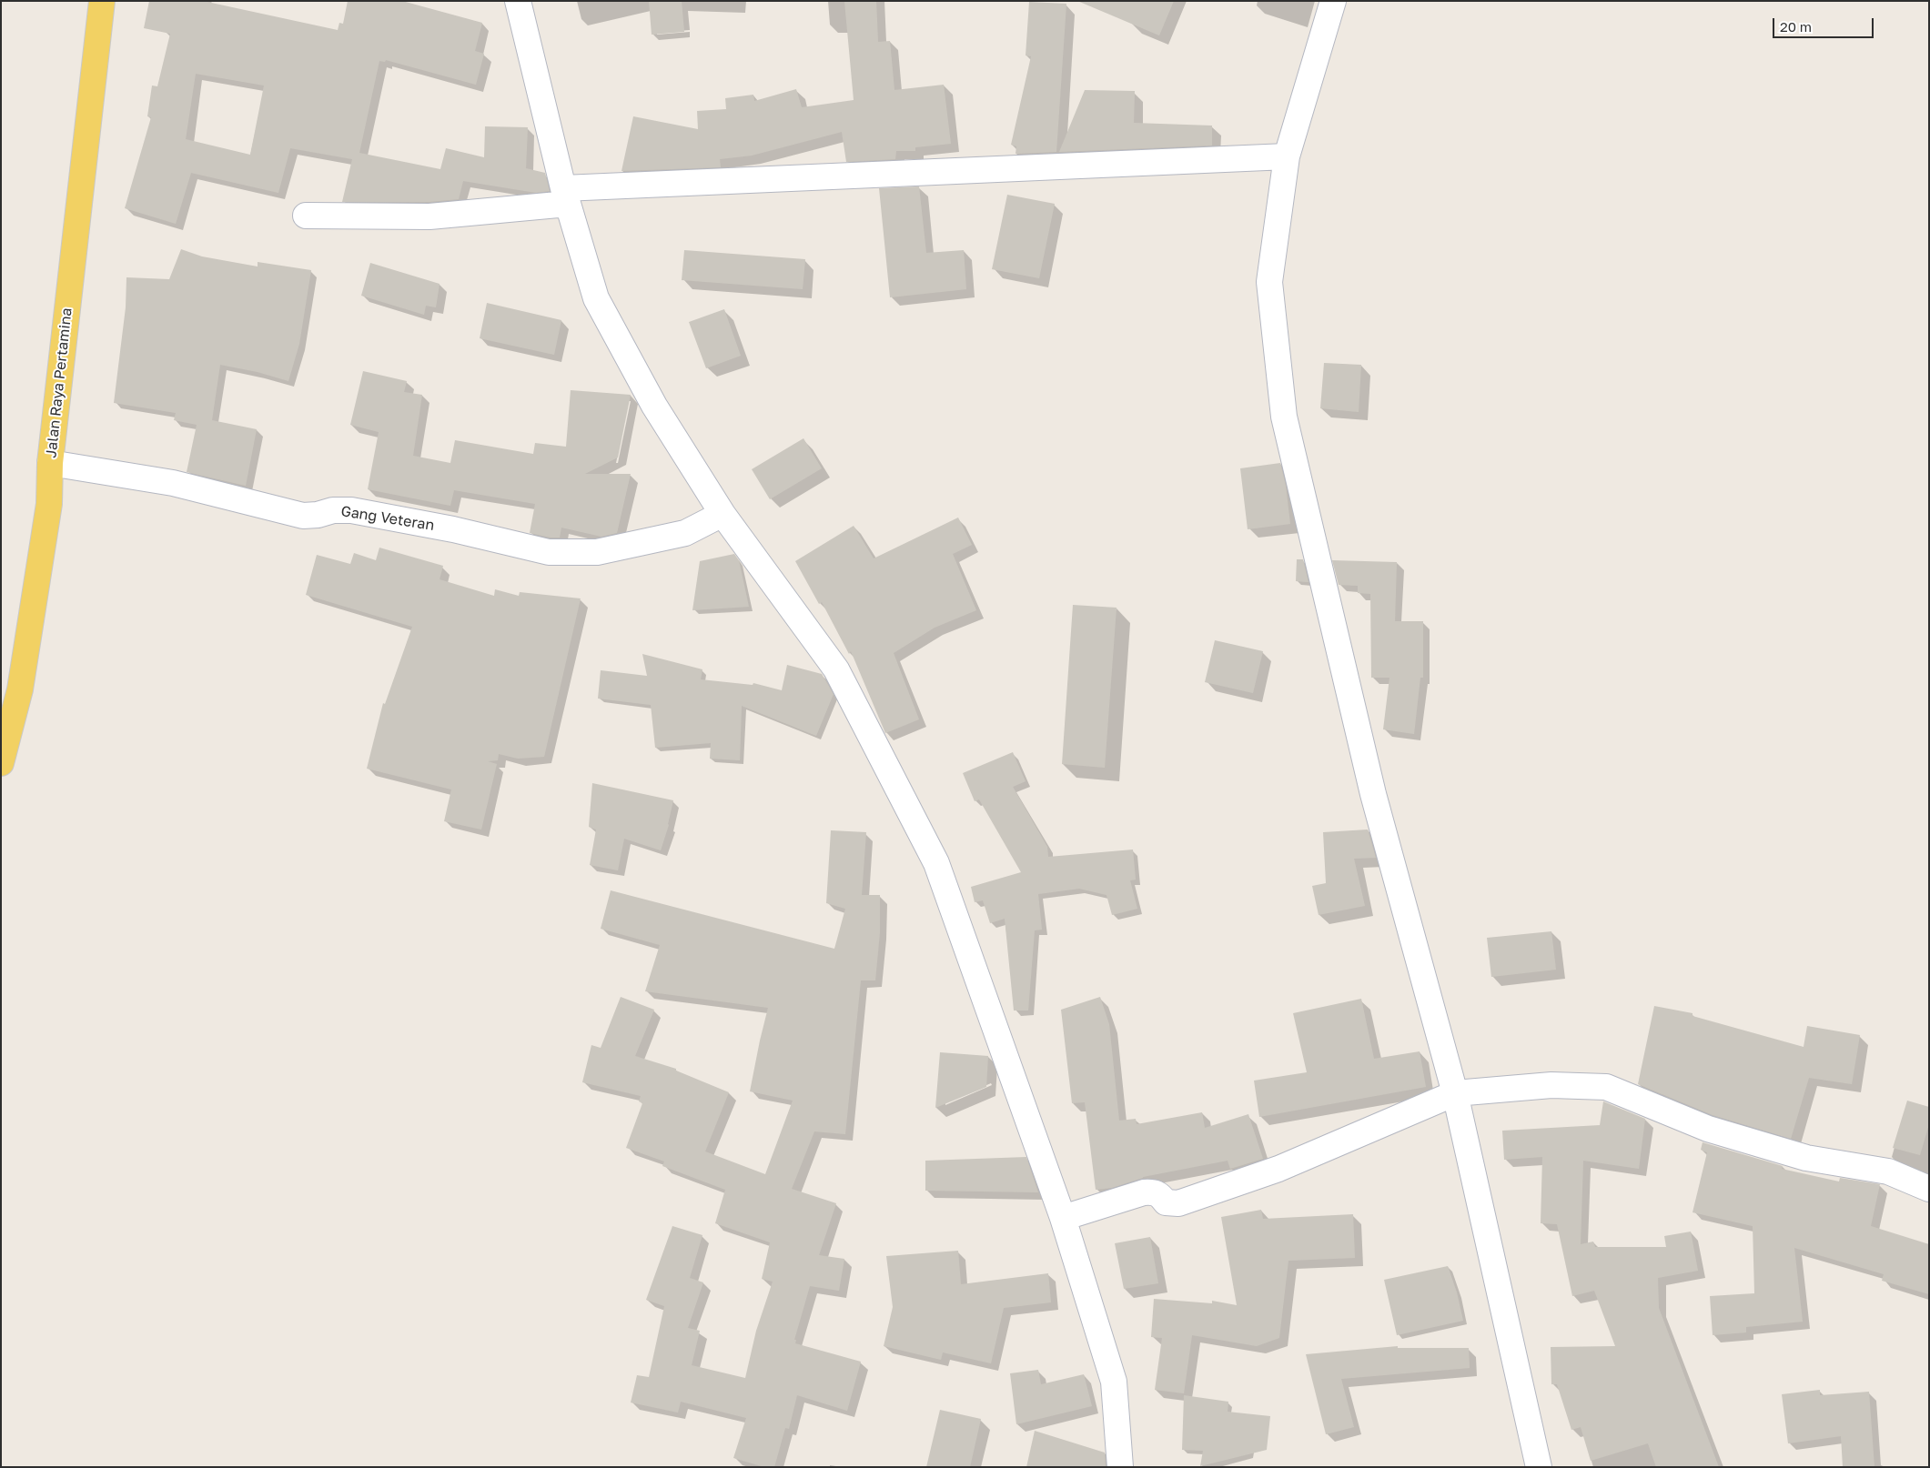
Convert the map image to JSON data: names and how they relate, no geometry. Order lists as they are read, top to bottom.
{
  "streets": {
    "main road": ["Jalan Raya Pertamina"],
    "street": ["Gang Veteran"]
  },
  "crossings": [
    ["Jalan Raya Pertamina", "Gang Veteran"]
  ],
  "scale_bar": "20 m"
}
